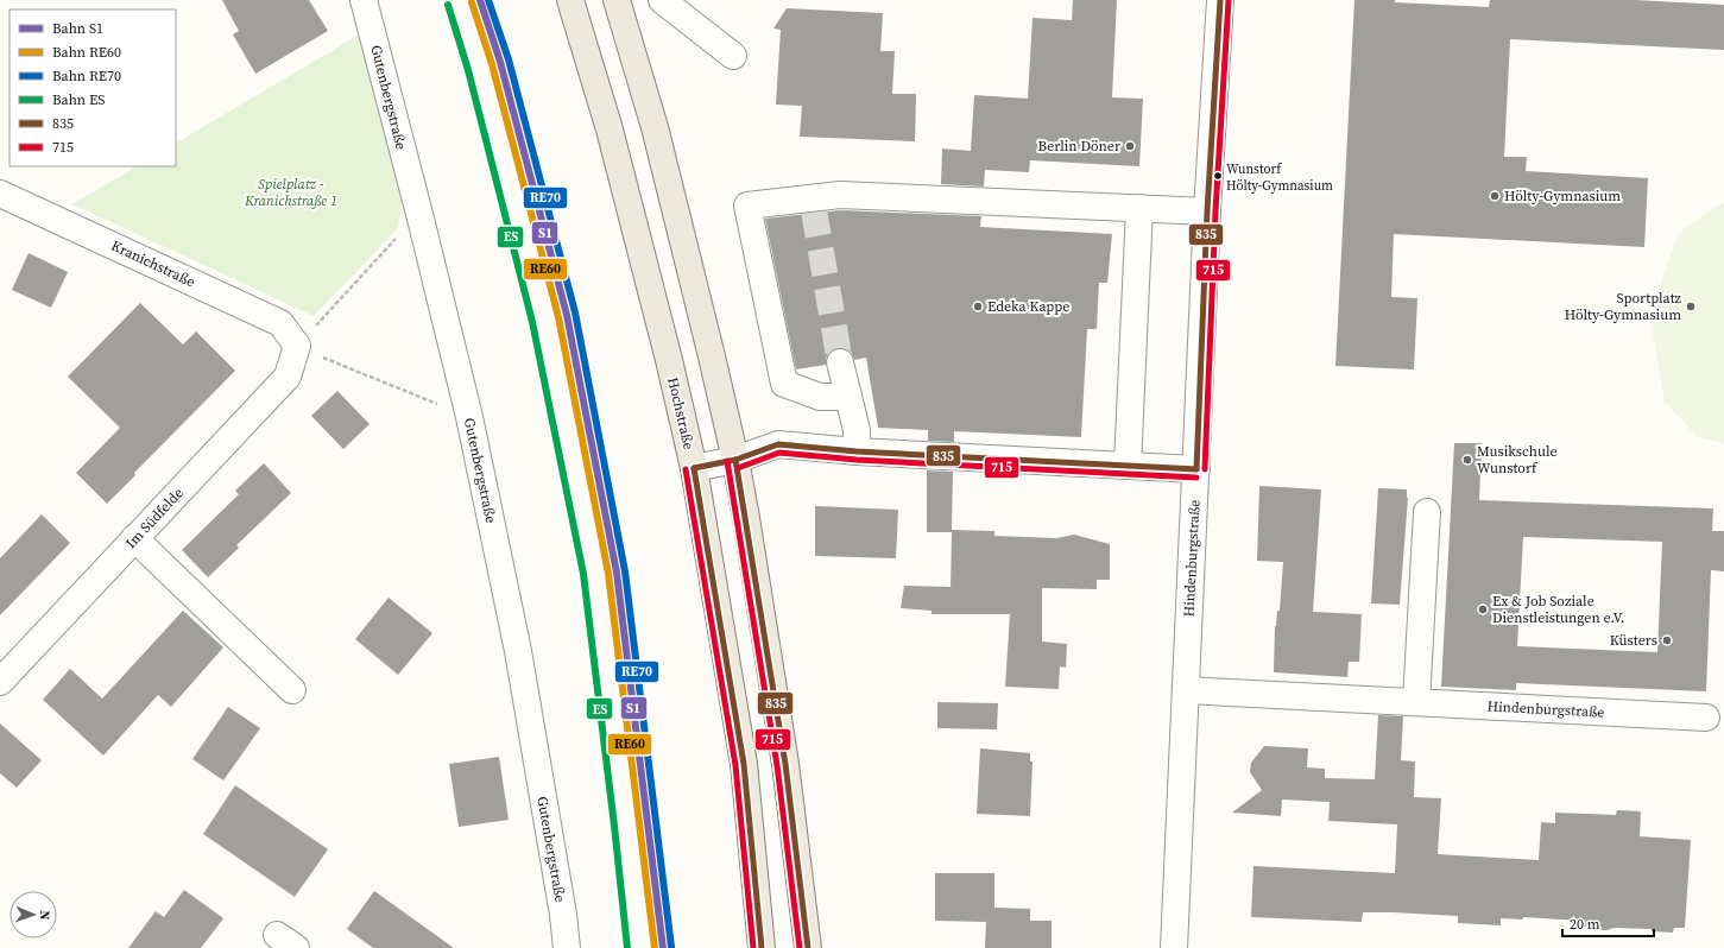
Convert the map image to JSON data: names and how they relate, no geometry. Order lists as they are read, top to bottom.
{
  "streets": {
    "main road": ["Hochstraße"],
    "street": [
      "Gutenbergstraße",
      "Kranichstraße",
      "Im Südfelde",
      "Hindenburgstraße"
    ]
  },
  "crossings": [
    ["Kranichstraße", "Im Südfelde"]
  ],
  "parks": ["Spielplatz - Kranichstraße 1"],
  "places": [
    "Berlin Döner",
    "Wunstorf Hölty-Gymnasium",
    "Hölty-Gymnasium",
    "Edeka Kappe",
    "Sportplatz Hölty-Gymnasium",
    "Musikschule Wunstorf",
    "Ex & Job Soziale Dienstleistungen e.V.",
    "Küsters"
  ],
  "lines": [
    "rail line S1",
    "rail line RE70",
    "transit line 835",
    "transit line 715",
    "rail line RE60",
    "rail line ES"
  ],
  "legend": [
    "Bahn S1",
    "Bahn RE60",
    "Bahn RE70",
    "Bahn ES",
    "835",
    "715"
  ],
  "scale_bar": "20 m",
  "north": "right"
}
